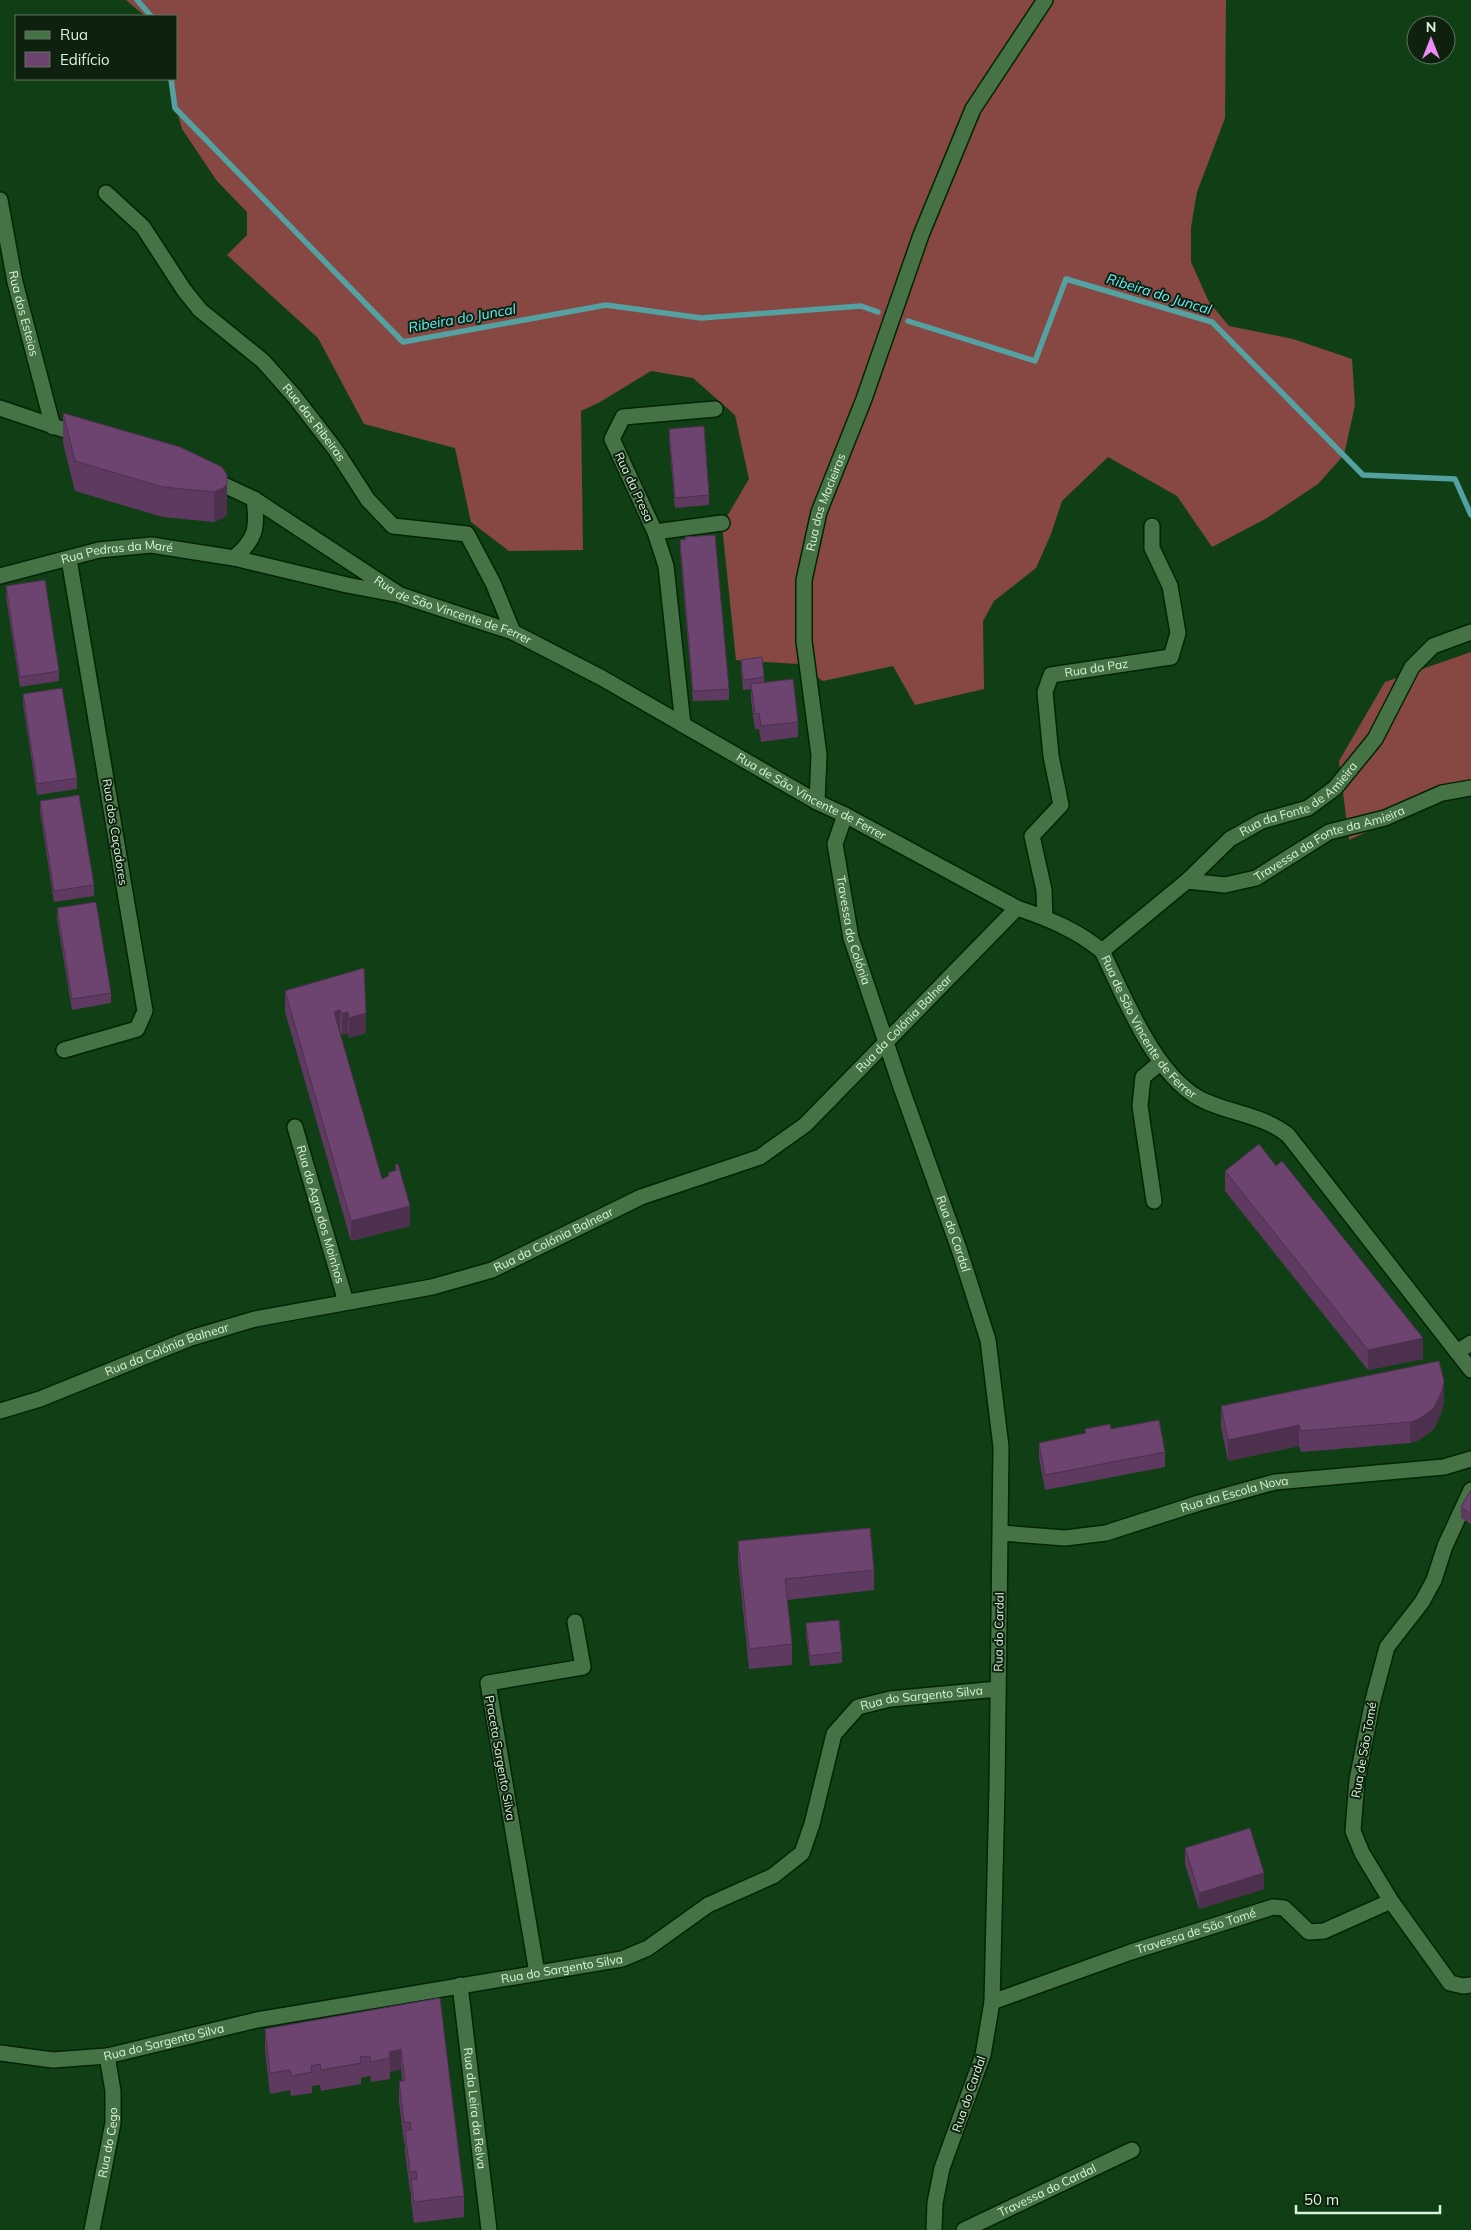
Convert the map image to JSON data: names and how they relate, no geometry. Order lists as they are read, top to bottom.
{
  "streets": {
    "street": [
      "Rua dos Esteios",
      "Rua das Ribeiras",
      "Rua da Presa",
      "Rua das Macieiras",
      "Rua Pedras da Maré",
      "Rua de São Vincente de Ferrer",
      "Rua da Paz",
      "Rua da Fonte de Amieira",
      "Rua dos Caçadores",
      "Travessa da Fonte da Amieira",
      "Travessa da Colónia",
      "Rua da Colónia Balnear",
      "Rua do Agro dos Moinhos",
      "Rua do Cardal",
      "Rua da Escola Nova",
      "Rua do Sargento Silva",
      "Rua de São Tomé",
      "Praceta Sargento Silva",
      "Travessa de São Tomé",
      "Rua da Leira da Relva",
      "Rua do Cego",
      "Travessa do Cardal"
    ]
  },
  "crossings": [
    ["Rua das Ribeiras", "Rua de São Vincente de Ferrer"],
    ["Rua da Presa", "Rua de São Vincente de Ferrer"],
    ["Rua das Macieiras", "Rua de São Vincente de Ferrer"],
    ["Rua Pedras da Maré", "Rua de São Vincente de Ferrer"],
    ["Rua Pedras da Maré", "Rua dos Caçadores"],
    ["Rua de São Vincente de Ferrer", "Rua da Paz"],
    ["Rua de São Vincente de Ferrer", "Rua da Fonte de Amieira"],
    ["Rua de São Vincente de Ferrer", "Travessa da Colónia"],
    ["Rua de São Vincente de Ferrer", "Rua da Colónia Balnear"],
    ["Rua da Fonte de Amieira", "Travessa da Fonte da Amieira"],
    ["Travessa da Colónia", "Rua da Colónia Balnear"],
    ["Travessa da Colónia", "Rua do Cardal"],
    ["Rua da Colónia Balnear", "Rua do Agro dos Moinhos"],
    ["Rua da Colónia Balnear", "Rua do Cardal"],
    ["Rua do Cardal", "Rua da Escola Nova"],
    ["Rua do Cardal", "Rua do Sargento Silva"],
    ["Rua do Cardal", "Travessa de São Tomé"],
    ["Rua do Sargento Silva", "Praceta Sargento Silva"],
    ["Rua do Sargento Silva", "Rua da Leira da Relva"],
    ["Rua do Sargento Silva", "Rua do Cego"],
    ["Rua de São Tomé", "Travessa de São Tomé"]
  ],
  "water": ["Ribeira do Juncal"],
  "legend": ["Rua", "Edifício"],
  "scale_bar": "50 m",
  "north": "top"
}
